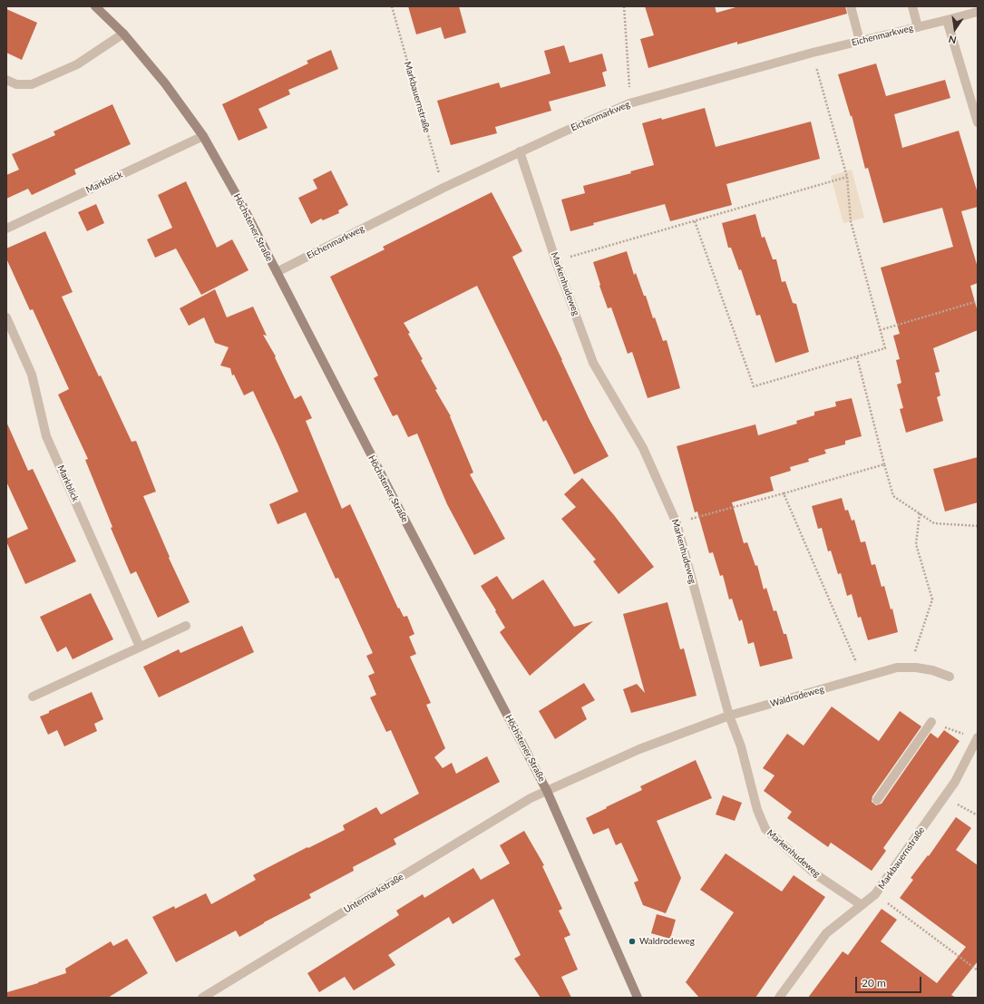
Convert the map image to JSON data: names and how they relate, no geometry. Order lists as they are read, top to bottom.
{
  "streets": {
    "main road": ["Höchstener Straße"],
    "street": [
      "Eichenmarkweg",
      "Markbauernstraße",
      "Markblick",
      "Markenhudeweg",
      "Waldrodeweg",
      "Untermarkstraße"
    ]
  },
  "crossings": [
    ["Eichenmarkweg", "Markbauernstraße"],
    ["Eichenmarkweg", "Höchstener Straße"],
    ["Eichenmarkweg", "Markenhudeweg"],
    ["Markbauernstraße", "Markenhudeweg"],
    ["Markblick", "Höchstener Straße"],
    ["Höchstener Straße", "Waldrodeweg"],
    ["Höchstener Straße", "Untermarkstraße"],
    ["Markenhudeweg", "Waldrodeweg"],
    ["Waldrodeweg", "Untermarkstraße"]
  ],
  "places": ["Waldrodeweg"],
  "scale_bar": "20 m",
  "north": "bottom"
}
